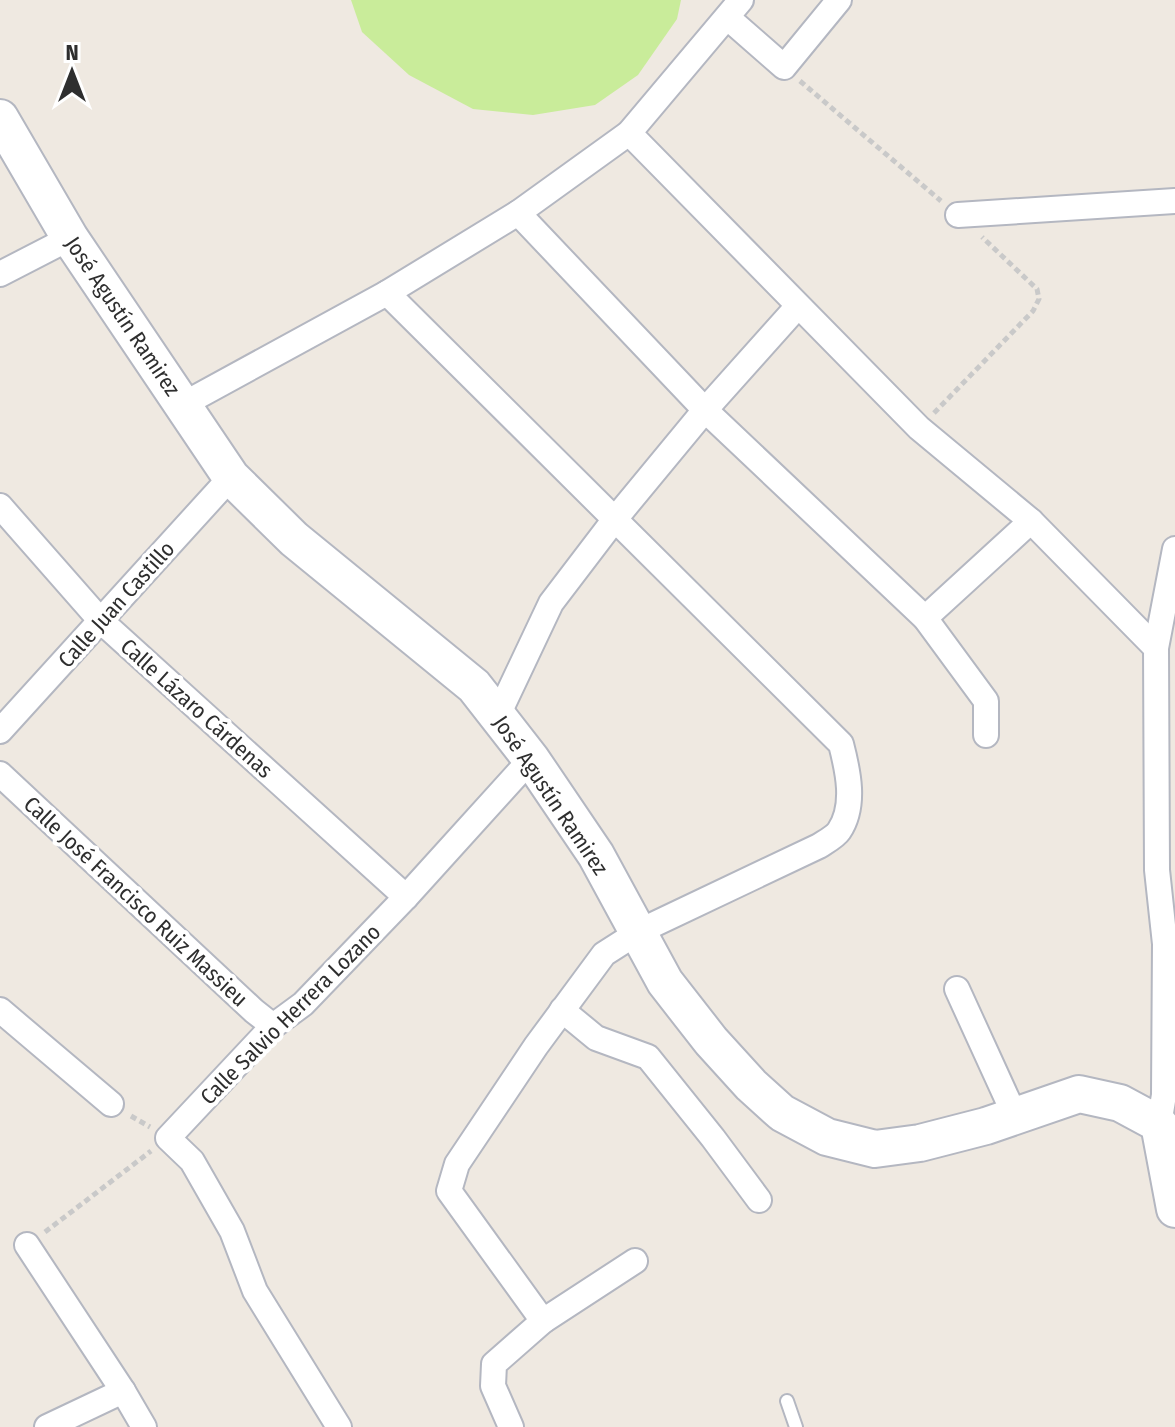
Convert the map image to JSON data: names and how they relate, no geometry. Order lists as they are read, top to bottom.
{
  "streets": {
    "street": [
      "José Agustín Ramirez",
      "Calle Juan Castillo",
      "Calle Lázaro Cárdenas",
      "Calle José Francisco Ruiz Massieu",
      "Calle Salvio Herrera Lozano"
    ]
  },
  "crossings": [
    ["José Agustín Ramirez", "Calle Juan Castillo"],
    ["José Agustín Ramirez", "Calle Salvio Herrera Lozano"],
    ["Calle Juan Castillo", "Calle Lázaro Cárdenas"],
    ["Calle Lázaro Cárdenas", "Calle Salvio Herrera Lozano"],
    ["Calle José Francisco Ruiz Massieu", "Calle Salvio Herrera Lozano"]
  ],
  "north": "top"
}
